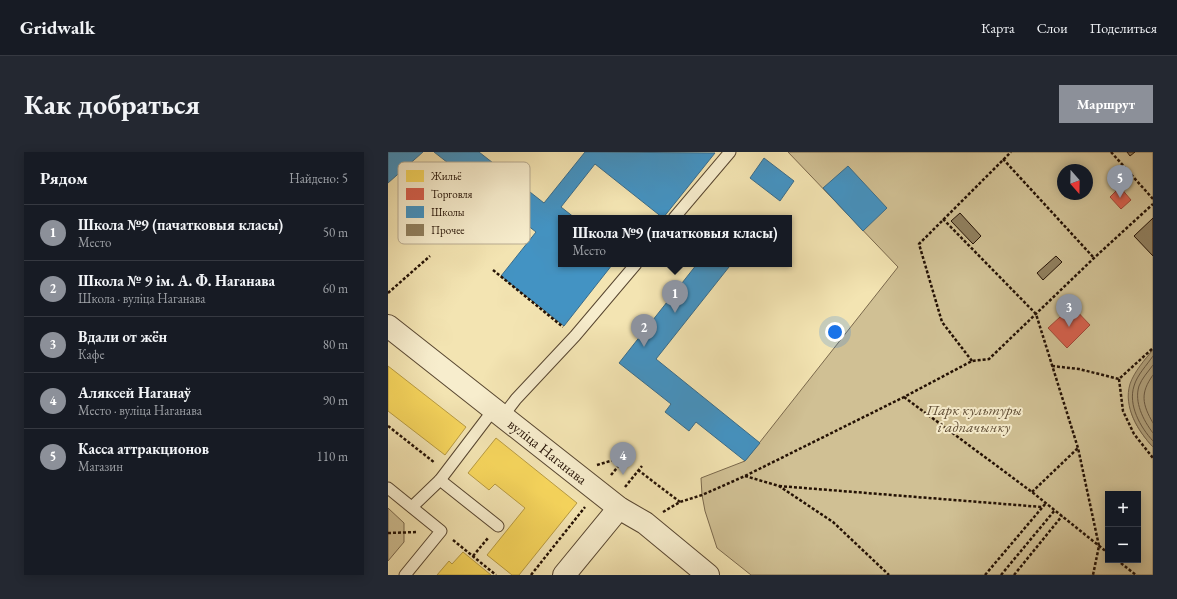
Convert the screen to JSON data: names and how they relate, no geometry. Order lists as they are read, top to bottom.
{
  "streets": {
    "street": ["вуліца Наганава"]
  },
  "parks": ["Парк культуры і адпачынку"],
  "legend": [
    "Жильё",
    "Торговля",
    "Школы",
    "Прочее"
  ],
  "north": "bottom",
  "page": {
    "header": "Gridwalk",
    "nav": ["Карта", "Слои", "Поделиться"],
    "buttons": "Маршрут",
    "title": "Как добраться",
    "heading": ["Рядом", "Найдено: 5"],
    "pins": [
      "5",
      "1",
      "3",
      "2",
      "4"
    ],
    "list": [
      {
        "mark": "1",
        "name": "Школа №9 (пачатковыя класы)",
        "note": "Место",
        "value": "50 m"
      },
      {
        "mark": "2",
        "name": "Школа № 9 ім. А. Ф. Наганава",
        "note": "Школа · вуліца Наганава",
        "value": "60 m"
      },
      {
        "mark": "3",
        "name": "Вдали от жён",
        "note": "Кафе",
        "value": "80 m"
      },
      {
        "mark": "4",
        "name": "Аляксей Наганаў",
        "note": "Место · вуліца Наганава",
        "value": "90 m"
      },
      {
        "mark": "5",
        "name": "Касса аттракционов",
        "note": "Магазин",
        "value": "110 m"
      }
    ],
    "popup": ["Школа №9 (пачатковыя класы)", "Место"],
    "map_buttons": ["+", "−"]
  }
}
